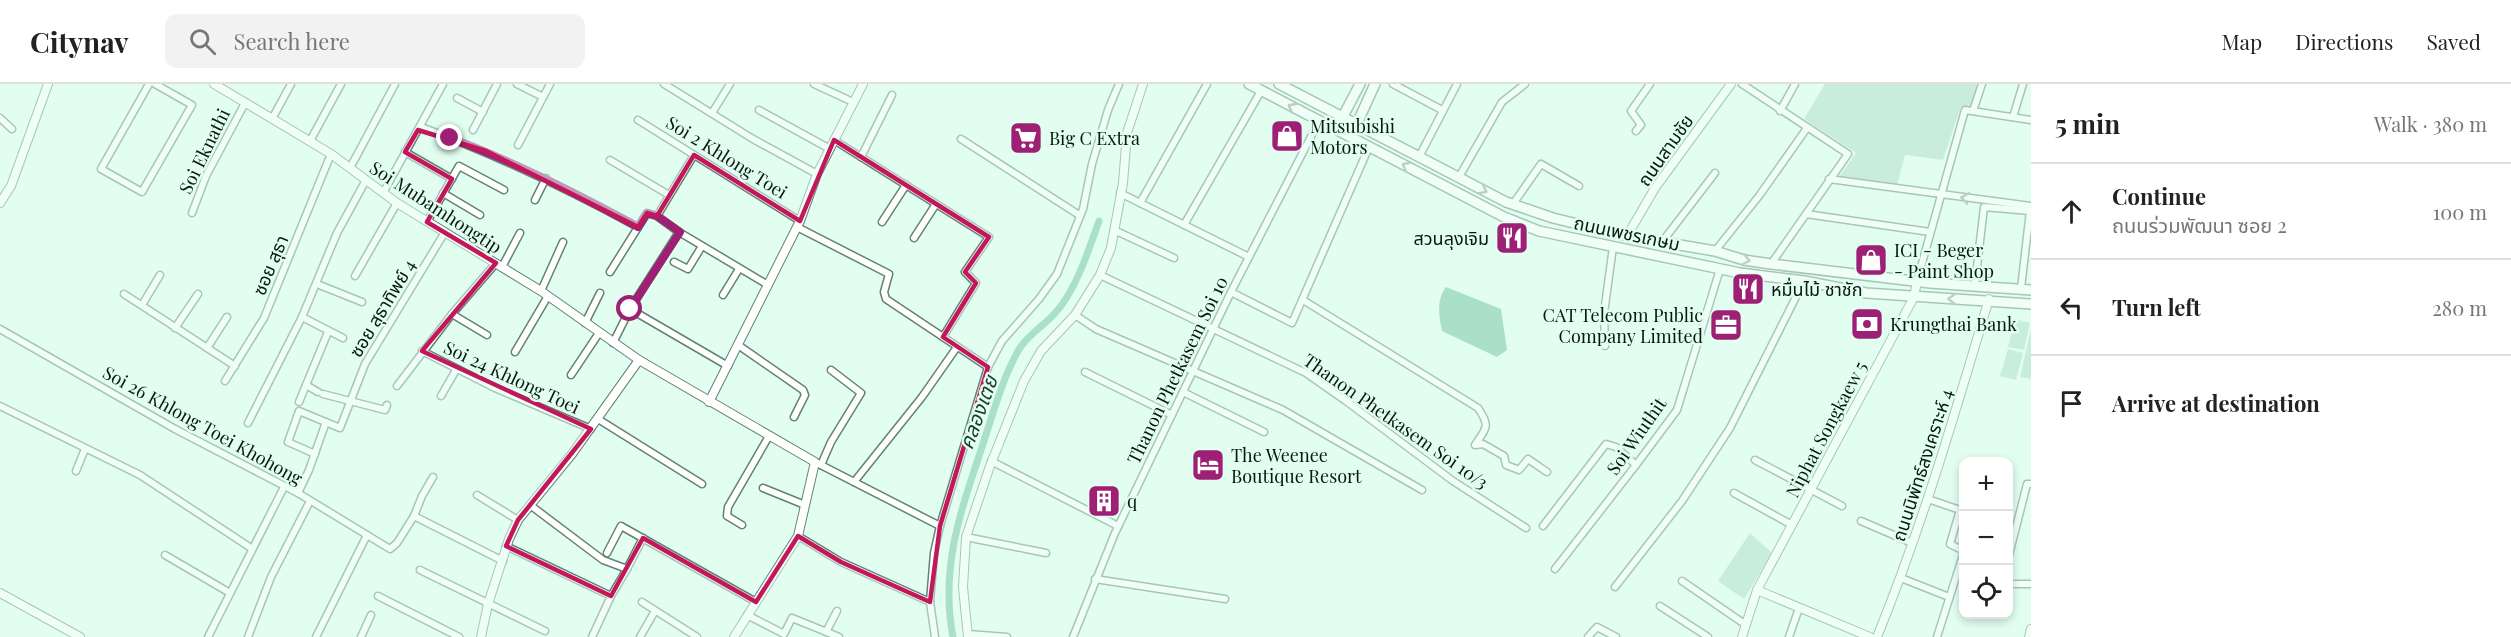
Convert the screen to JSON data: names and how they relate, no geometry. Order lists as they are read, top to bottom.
{
  "streets": {
    "main road": ["ถนนเพชรเกษม"],
    "street": [
      "ถนนสามชัย",
      "Soi Eknathi",
      "Soi 2 Khlong Toei",
      "Soi Mubamhongtip",
      "ซอย สุธา",
      "ซอย สุธาทิพย์ 4",
      "Thanon Phetkasem Soi 10",
      "Soi 24 Khlong Toei",
      "Thanon Phetkasem Soi 10/3",
      "Soi 26 Khlong Toei Khohong",
      "Niphat Songkaew 5",
      "Soi Wiuthit",
      "ถนนนิพัทธ์สงเคราะห์ 4"
    ]
  },
  "crossings": [
    ["ถนนสามชัย", "ถนนเพชรเกษม"],
    ["Soi Eknathi", "Soi Mubamhongtip"],
    ["Soi Mubamhongtip", "ซอย สุธา"],
    ["Soi Mubamhongtip", "ซอย สุธาทิพย์ 4"],
    ["ถนนเพชรเกษม", "Thanon Phetkasem Soi 10"],
    ["ถนนเพชรเกษม", "Niphat Songkaew 5"],
    ["ถนนเพชรเกษม", "Soi Wiuthit"],
    ["ถนนเพชรเกษม", "ถนนนิพัทธ์สงเคราะห์ 4"],
    ["Thanon Phetkasem Soi 10", "Thanon Phetkasem Soi 10/3"]
  ],
  "water": ["คลองเตย"],
  "places": {
    "shop": ["Mitsubishi Motors", "ICI - Beger - Paint Shop"],
    "supermarket": ["Big C Extra"],
    "restaurant": ["สวนลุงเจิม", "หมื่นไม้ ชาชัก"],
    "bank": ["Krungthai Bank"],
    "office": ["CAT Telecom Public Company Limited"],
    "hotel": ["The Weenee Boutique Resort"],
    "building": ["q"]
  },
  "page": {
    "header": "Citynav",
    "search": "Search here",
    "nav": ["Map", "Directions", "Saved"],
    "heading": ["5 min", "Walk · 380 m"],
    "list": [
      ["Continue", "ถนนร่วมพัฒนา ซอย 2", "100 m"],
      ["Turn left", "280 m"],
      "Arrive at destination"
    ],
    "map_buttons": ["+", "−"]
  }
}
